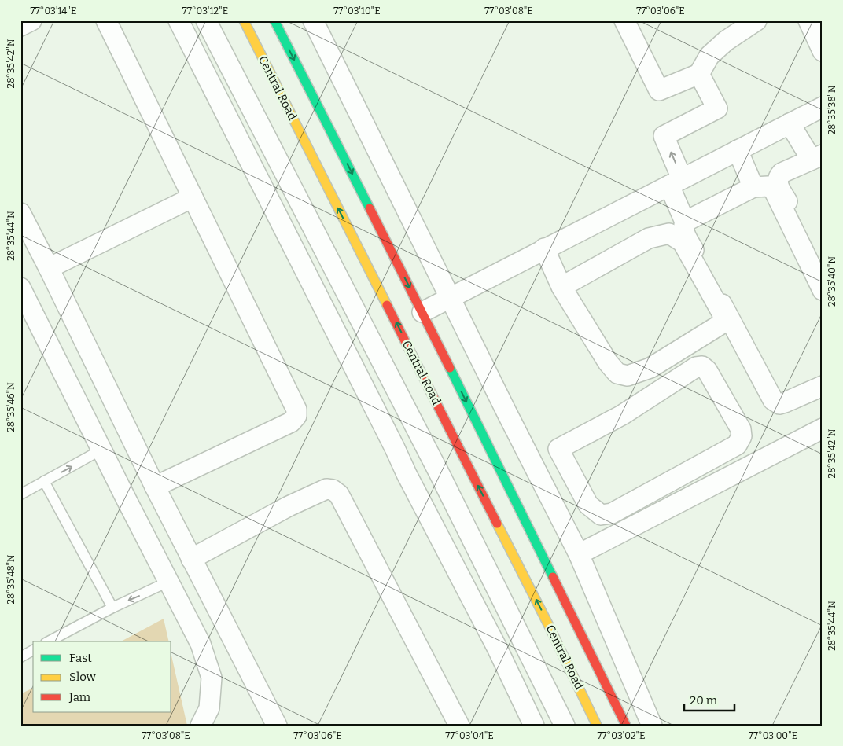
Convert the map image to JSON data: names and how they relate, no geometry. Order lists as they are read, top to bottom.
{
  "streets": {
    "main road": ["Central Road"]
  },
  "legend": ["Fast", "Slow", "Jam"],
  "scale_bar": "20 m",
  "coordinates": [
    "77°03'14\"E",
    "77°03'12\"E",
    "77°03'10\"E",
    "77°03'08\"E",
    "77°03'06\"E",
    "28°35'42\"N",
    "28°35'38\"N",
    "28°35'44\"N",
    "28°35'40\"N",
    "28°35'46\"N",
    "28°35'48\"N",
    "77°03'04\"E",
    "77°03'02\"E",
    "77°03'00\"E"
  ]
}
